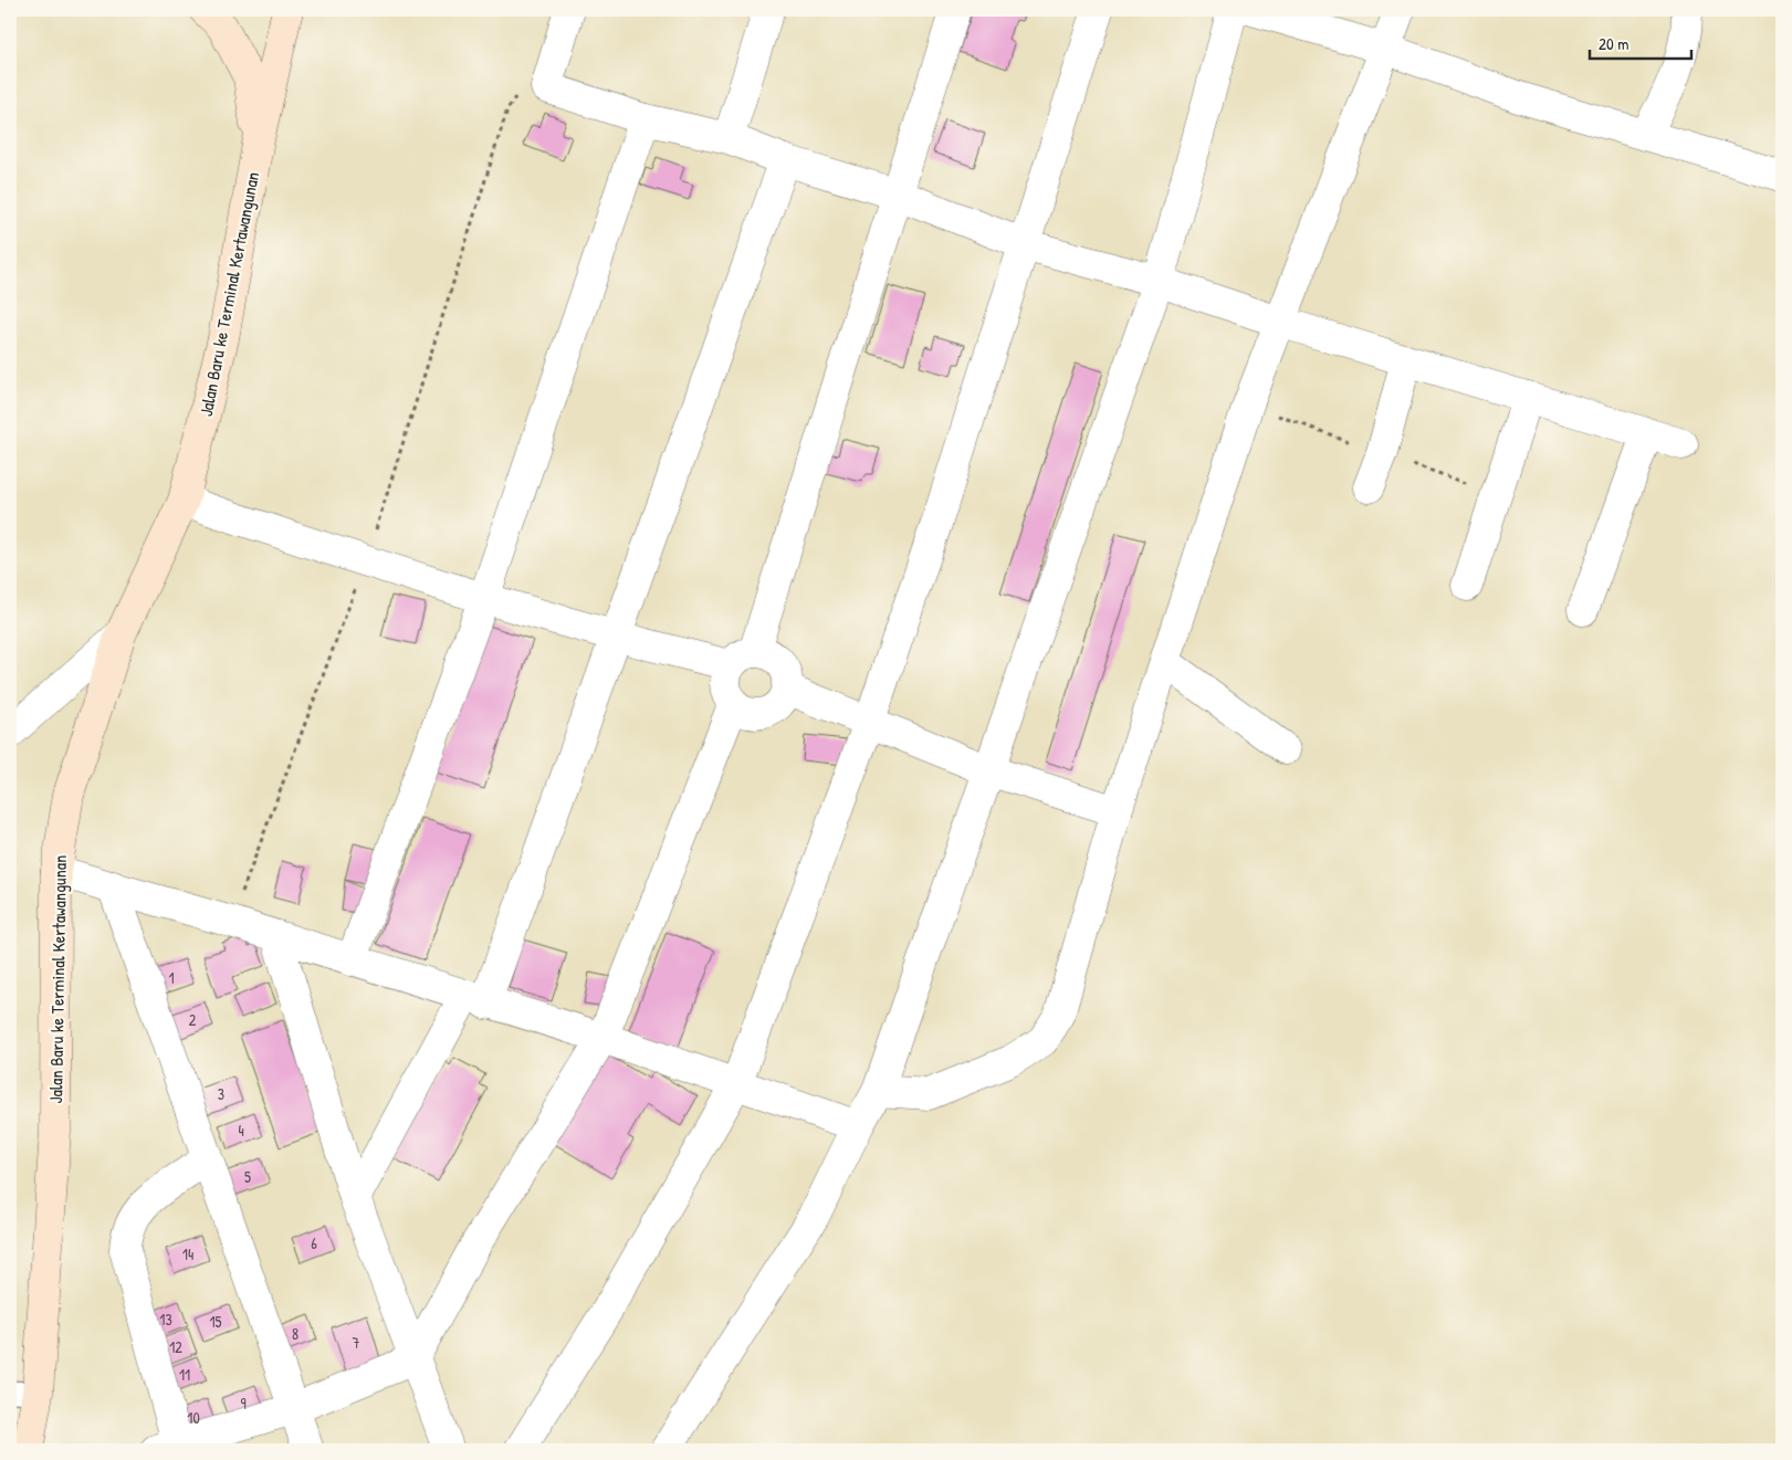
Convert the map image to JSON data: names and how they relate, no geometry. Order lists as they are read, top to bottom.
{
  "streets": {
    "main road": ["Jalan Baru ke Terminal Kertawangunan"]
  },
  "house_numbers": [
    "1",
    "2",
    "3",
    "4",
    "5",
    "6",
    "14",
    "13",
    "15",
    "8",
    "7",
    "12",
    "11",
    "9",
    "10"
  ],
  "scale_bar": "20 m"
}
